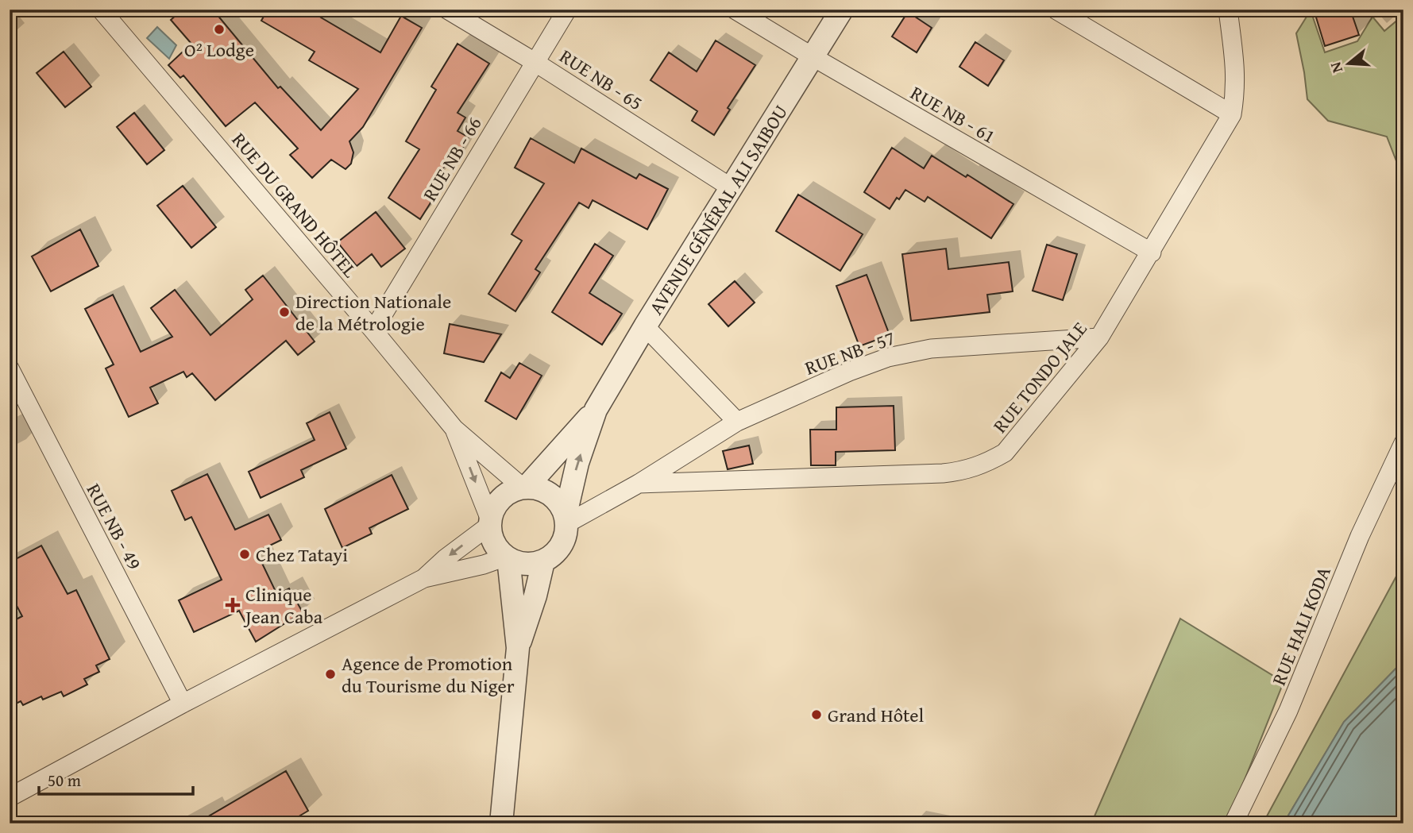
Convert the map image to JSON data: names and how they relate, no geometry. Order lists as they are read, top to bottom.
{
  "streets": {
    "street": [
      "RUE NB - 65",
      "RUE NB - 61",
      "RUE NB - 66",
      "RUE DU GRAND HÔTEL",
      "AVENUE GÉNÉRAL ALI SAIBOU",
      "RUE NB - 57",
      "RUE TONDO JALE",
      "RUE NB - 49",
      "RUE HALI KODA"
    ]
  },
  "crossings": [
    ["RUE NB - 65", "RUE NB - 66"],
    ["RUE NB - 65", "AVENUE GÉNÉRAL ALI SAIBOU"],
    ["RUE NB - 61", "AVENUE GÉNÉRAL ALI SAIBOU"],
    ["RUE NB - 61", "RUE TONDO JALE"],
    ["RUE NB - 66", "RUE DU GRAND HÔTEL"],
    ["RUE DU GRAND HÔTEL", "AVENUE GÉNÉRAL ALI SAIBOU"],
    ["RUE DU GRAND HÔTEL", "RUE TONDO JALE"],
    ["AVENUE GÉNÉRAL ALI SAIBOU", "RUE TONDO JALE"],
    ["RUE NB - 57", "RUE TONDO JALE"]
  ],
  "places": {
    "other": [
      "O² Lodge",
      "Direction Nationale de la Métrologie",
      "Chez Tatayi",
      "Agence de Promotion du Tourisme du Niger",
      "Grand Hôtel"
    ],
    "health": ["Clinique Jean Caba"]
  },
  "scale_bar": "50 m",
  "north": "left"
}
